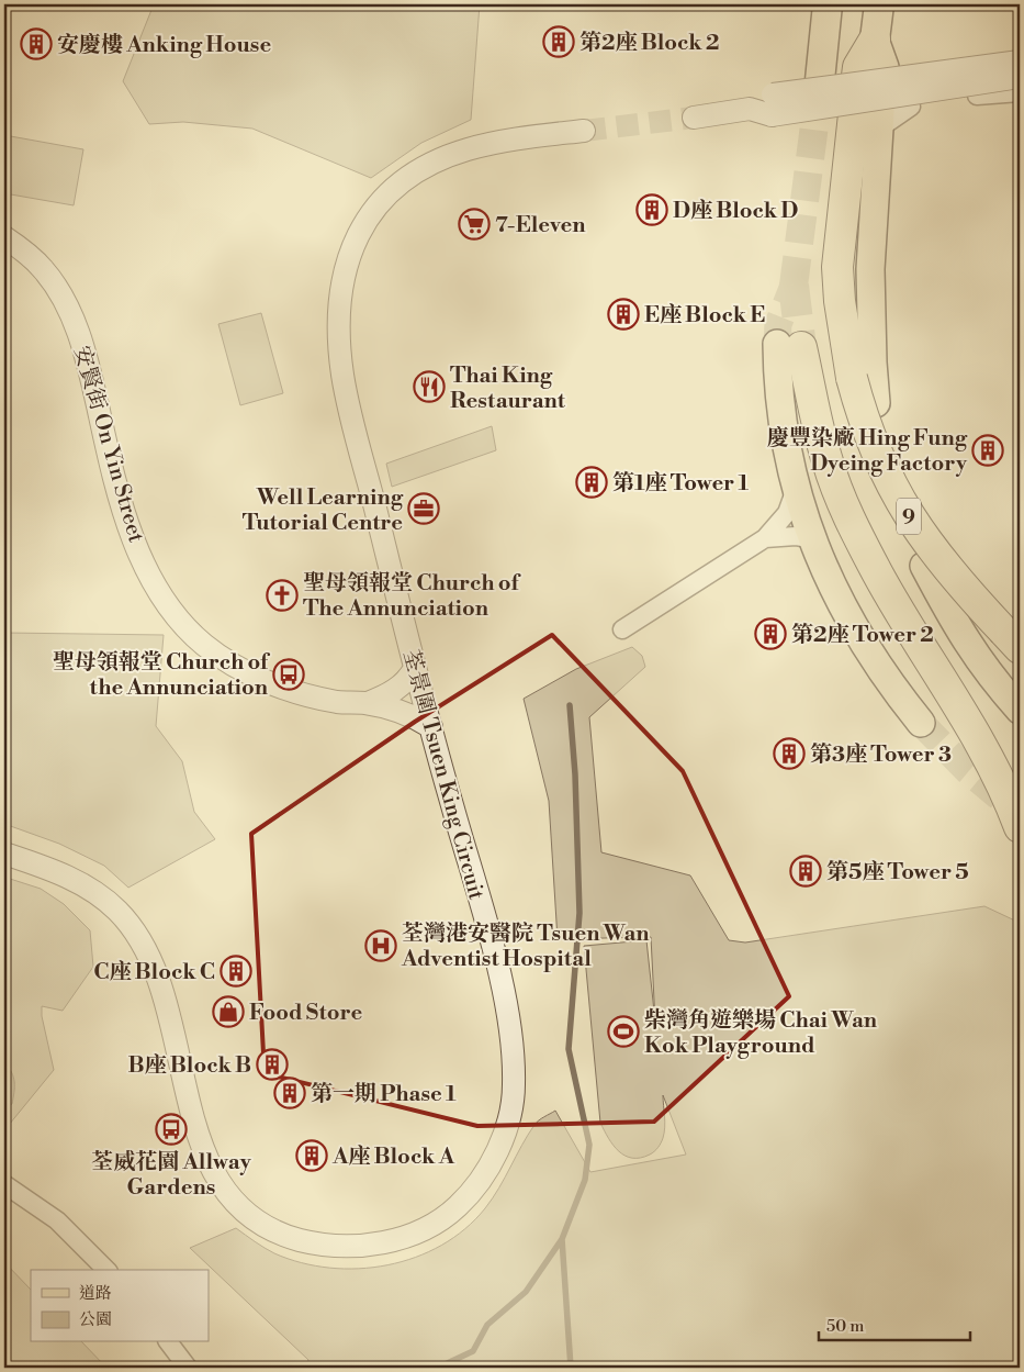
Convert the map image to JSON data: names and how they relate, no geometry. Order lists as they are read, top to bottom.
{
  "streets": {
    "highway": ["9"],
    "street": ["安賢街 On Yin Street", "荃景圍 Tsuen King Circuit"]
  },
  "places": {
    "building": [
      "第2座 Block 2",
      "安慶樓 Anking House",
      "D座 Block D",
      "E座 Block E",
      "慶豐染廠 Hing Fung Dyeing Factory",
      "第1座 Tower 1",
      "第2座 Tower 2",
      "第3座 Tower 3",
      "第5座 Tower 5",
      "C座 Block C",
      "B座 Block B",
      "第一期 Phase 1",
      "A座 Block A"
    ],
    "supermarket": ["7-Eleven"],
    "restaurant": ["Thai King Restaurant"],
    "office": ["Well Learning Tutorial Centre"],
    "church": ["聖母領報堂 Church of The Annunciation"],
    "bus stop": ["聖母領報堂 Church of the Annunciation", "荃威花園 Allway Gardens"],
    "hospital": ["荃灣港安醫院 Tsuen Wan Adventist Hospital"],
    "shop": ["Food Store"],
    "sports": ["柴灣角遊樂場 Chai Wan Kok Playground"]
  },
  "legend": ["道路", "公園"],
  "scale_bar": "50 m"
}
